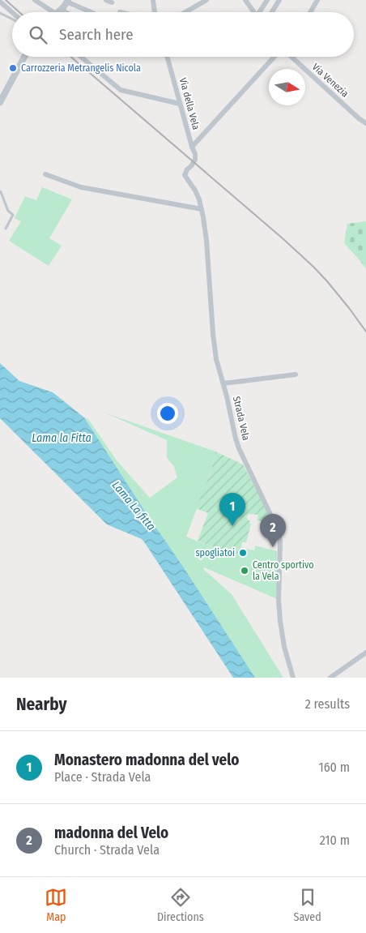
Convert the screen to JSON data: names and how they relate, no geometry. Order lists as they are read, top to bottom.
{
  "streets": {
    "street": ["Via Venezia", "Via della Vela", "Strada Vela"]
  },
  "crossings": [
    ["Via della Vela", "Strada Vela"]
  ],
  "water": ["Lama la Fitta", "Lama La fitta"],
  "places": ["Carrozzeria Metrangelis Nicola", "spogliatoi", "Centro sportivo la Vela"],
  "north": "right",
  "page": {
    "search": "Search here",
    "pins": ["1", "2"],
    "heading": ["Nearby", "2 results"],
    "list": [
      {
        "mark": "1",
        "name": "Monastero madonna del velo",
        "note": "Place · Strada Vela",
        "value": "160 m"
      },
      {
        "mark": "2",
        "name": "madonna del Velo",
        "note": "Church · Strada Vela",
        "value": "210 m"
      }
    ],
    "nav": ["Map", "Directions", "Saved"]
  }
}
